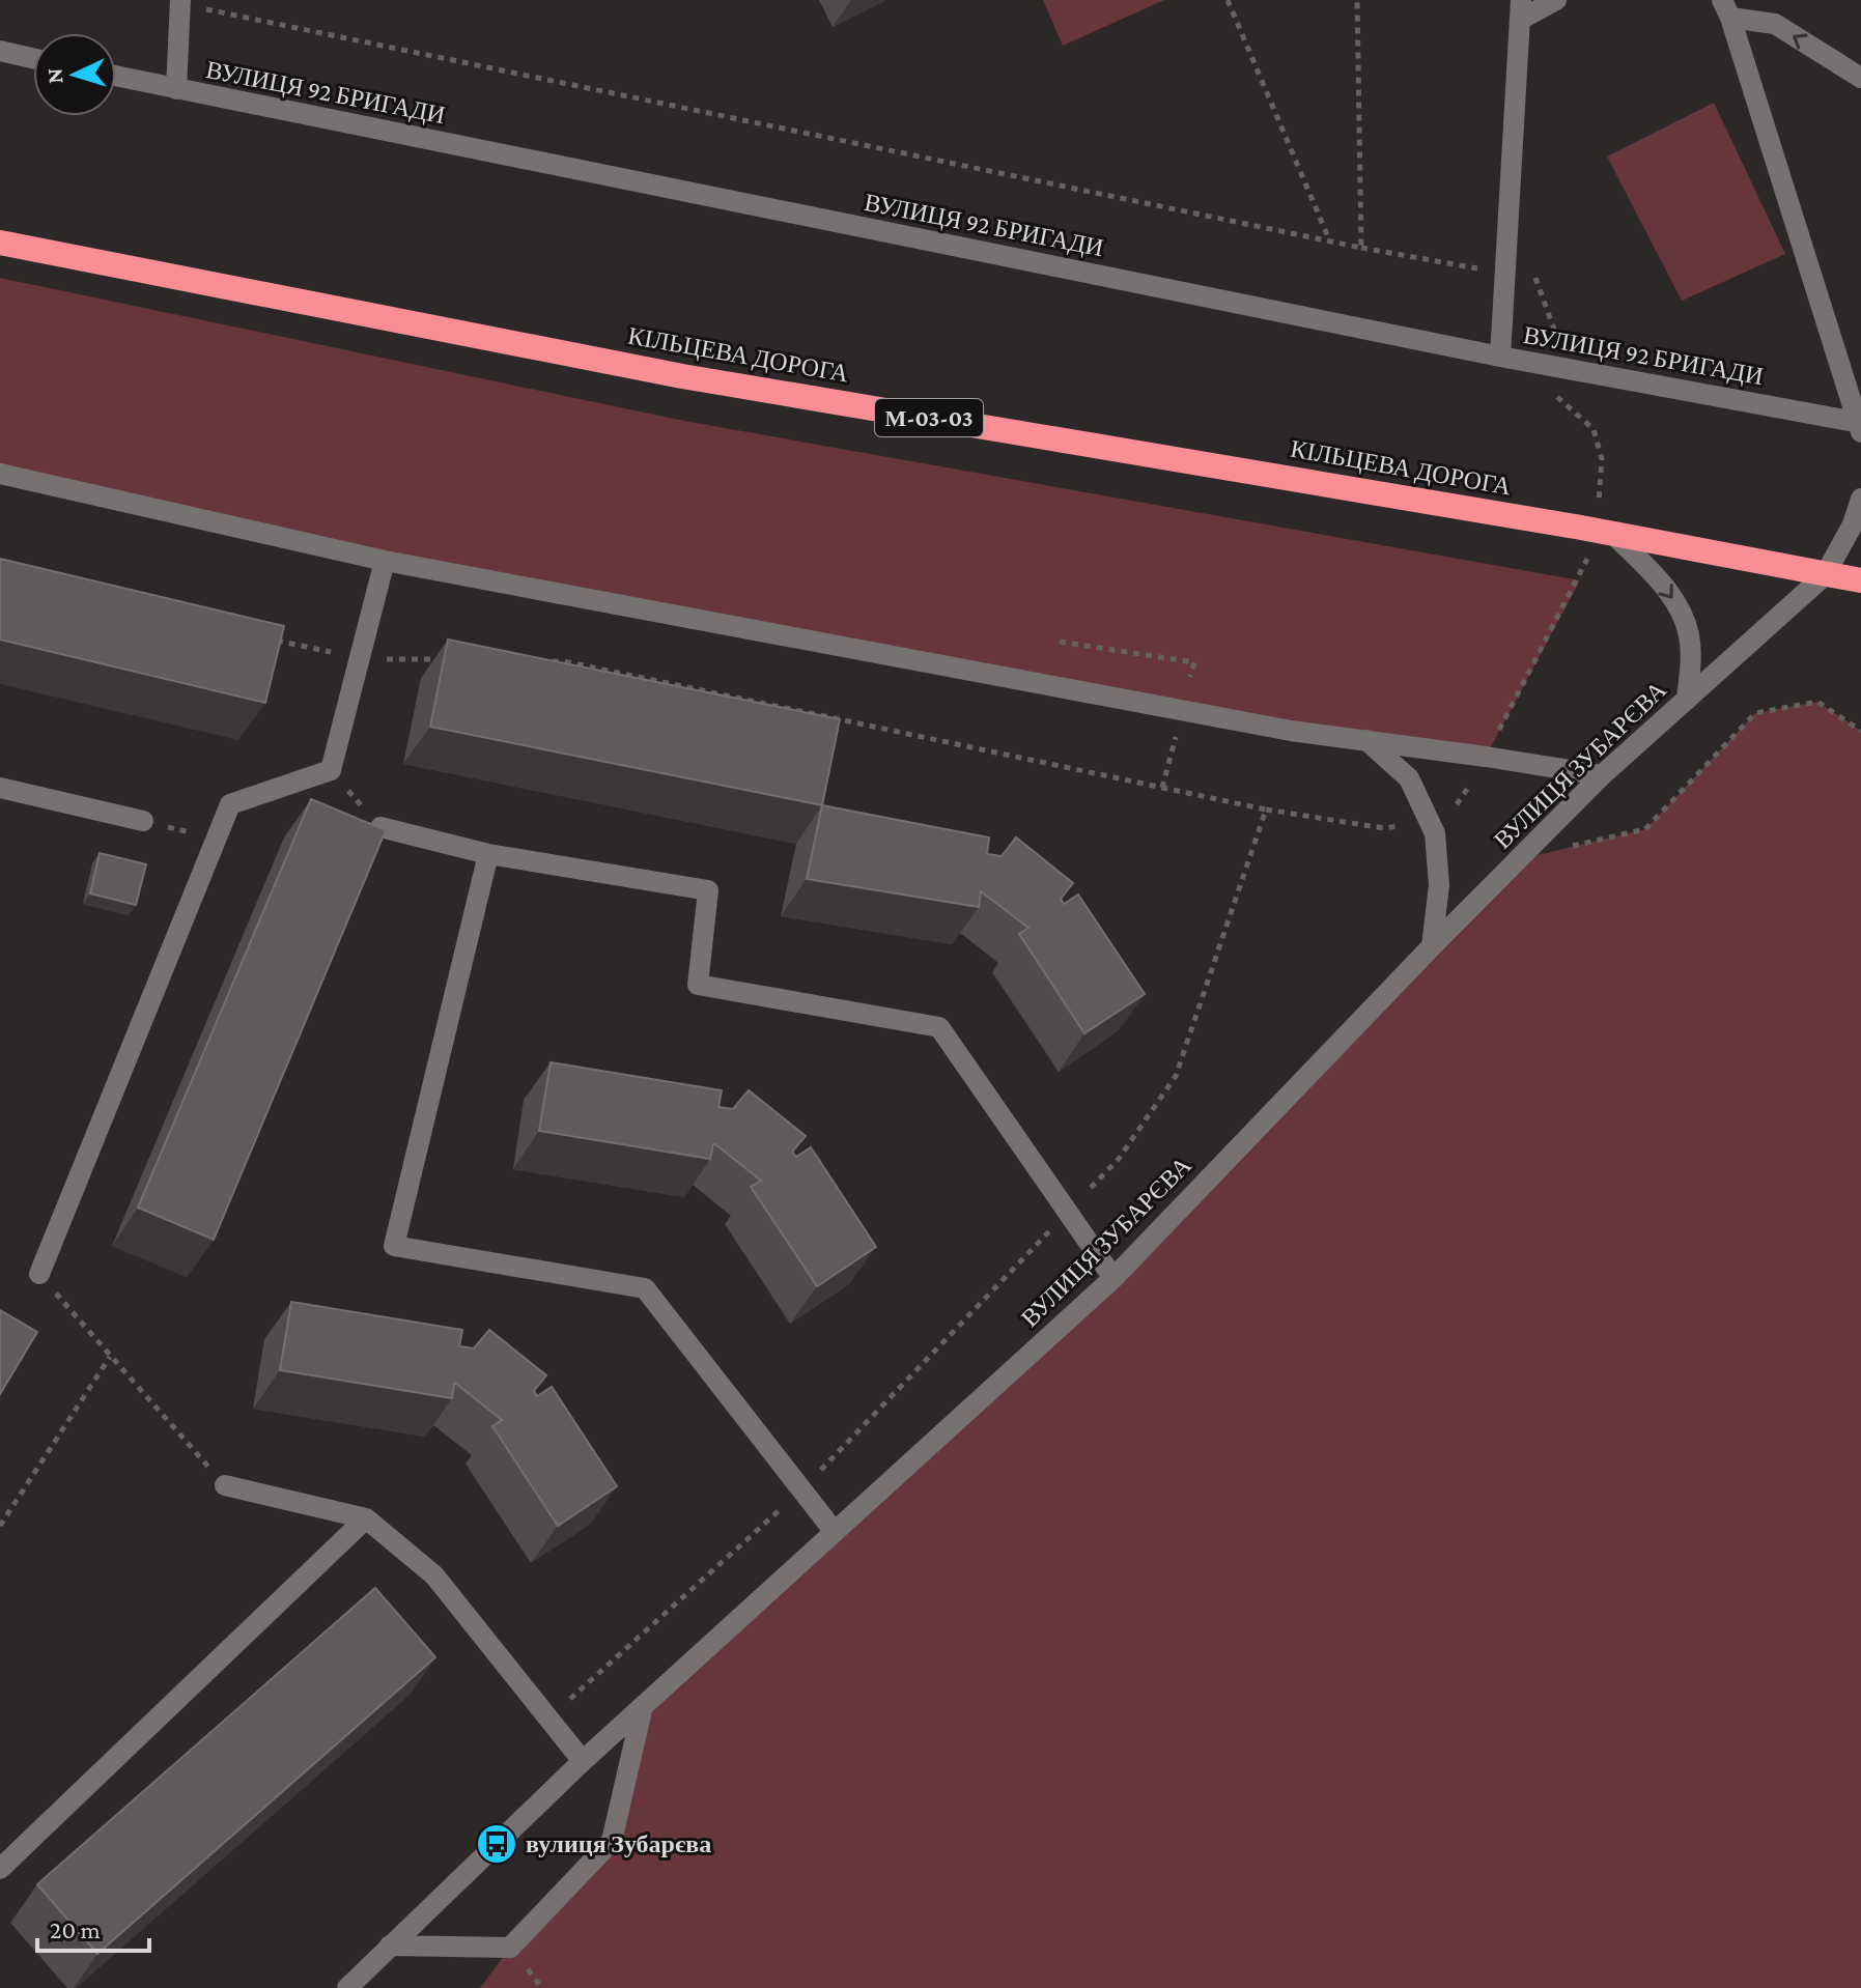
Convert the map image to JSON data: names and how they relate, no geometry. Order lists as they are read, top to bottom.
{
  "streets": {
    "highway": ["КІЛЬЦЕВА ДОРОГА", "М-03-03"],
    "street": ["ВУЛИЦЯ 92 БРИГАДИ", "ВУЛИЦЯ ЗУБАРЄВА"]
  },
  "crossings": [
    ["КІЛЬЦЕВА ДОРОГА", "ВУЛИЦЯ ЗУБАРЄВА"]
  ],
  "places": {
    "bus stop": ["вулиця Зубарєва"]
  },
  "scale_bar": "20 m",
  "north": "left"
}
